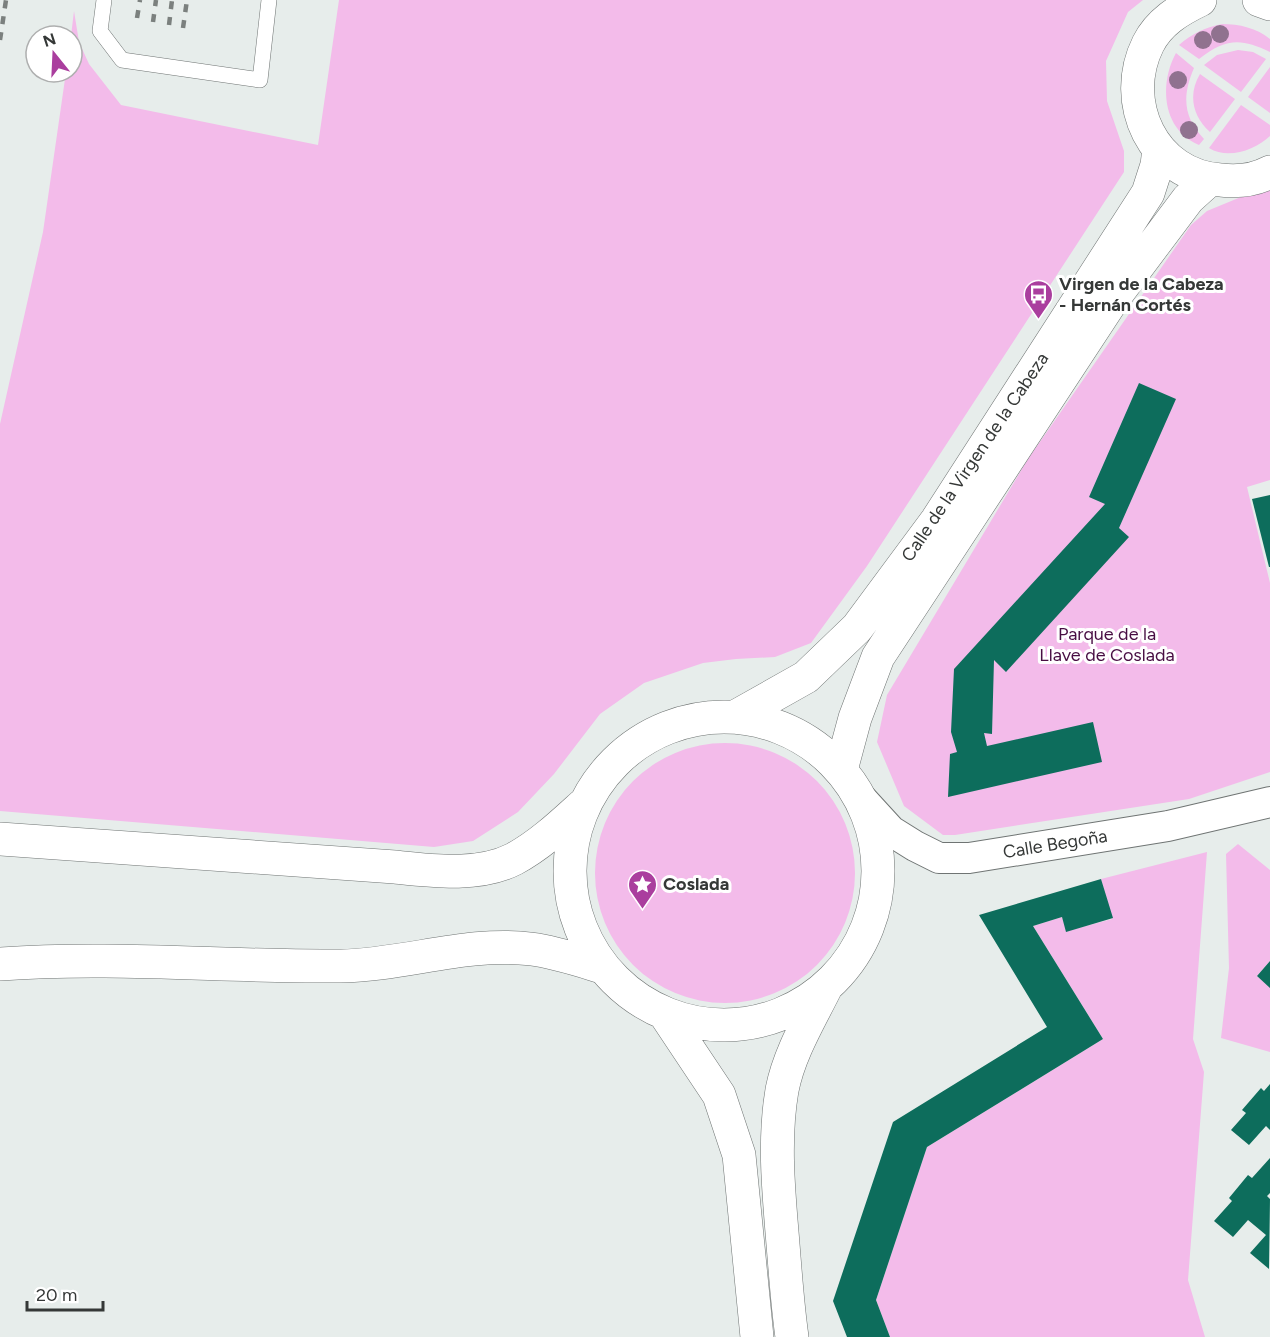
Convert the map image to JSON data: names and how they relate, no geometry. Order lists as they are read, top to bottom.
{
  "streets": {
    "main road": ["Calle de la Virgen de la Cabeza"],
    "street": ["Calle Begoña"]
  },
  "crossings": [
    ["Calle de la Virgen de la Cabeza", "Calle Begoña"]
  ],
  "parks": ["Parque de la Llave de Coslada"],
  "places": {
    "bus stop": ["Virgen de la Cabeza - Hernán Cortés"],
    "place": ["Coslada"]
  },
  "scale_bar": "20 m",
  "north": "top"
}
